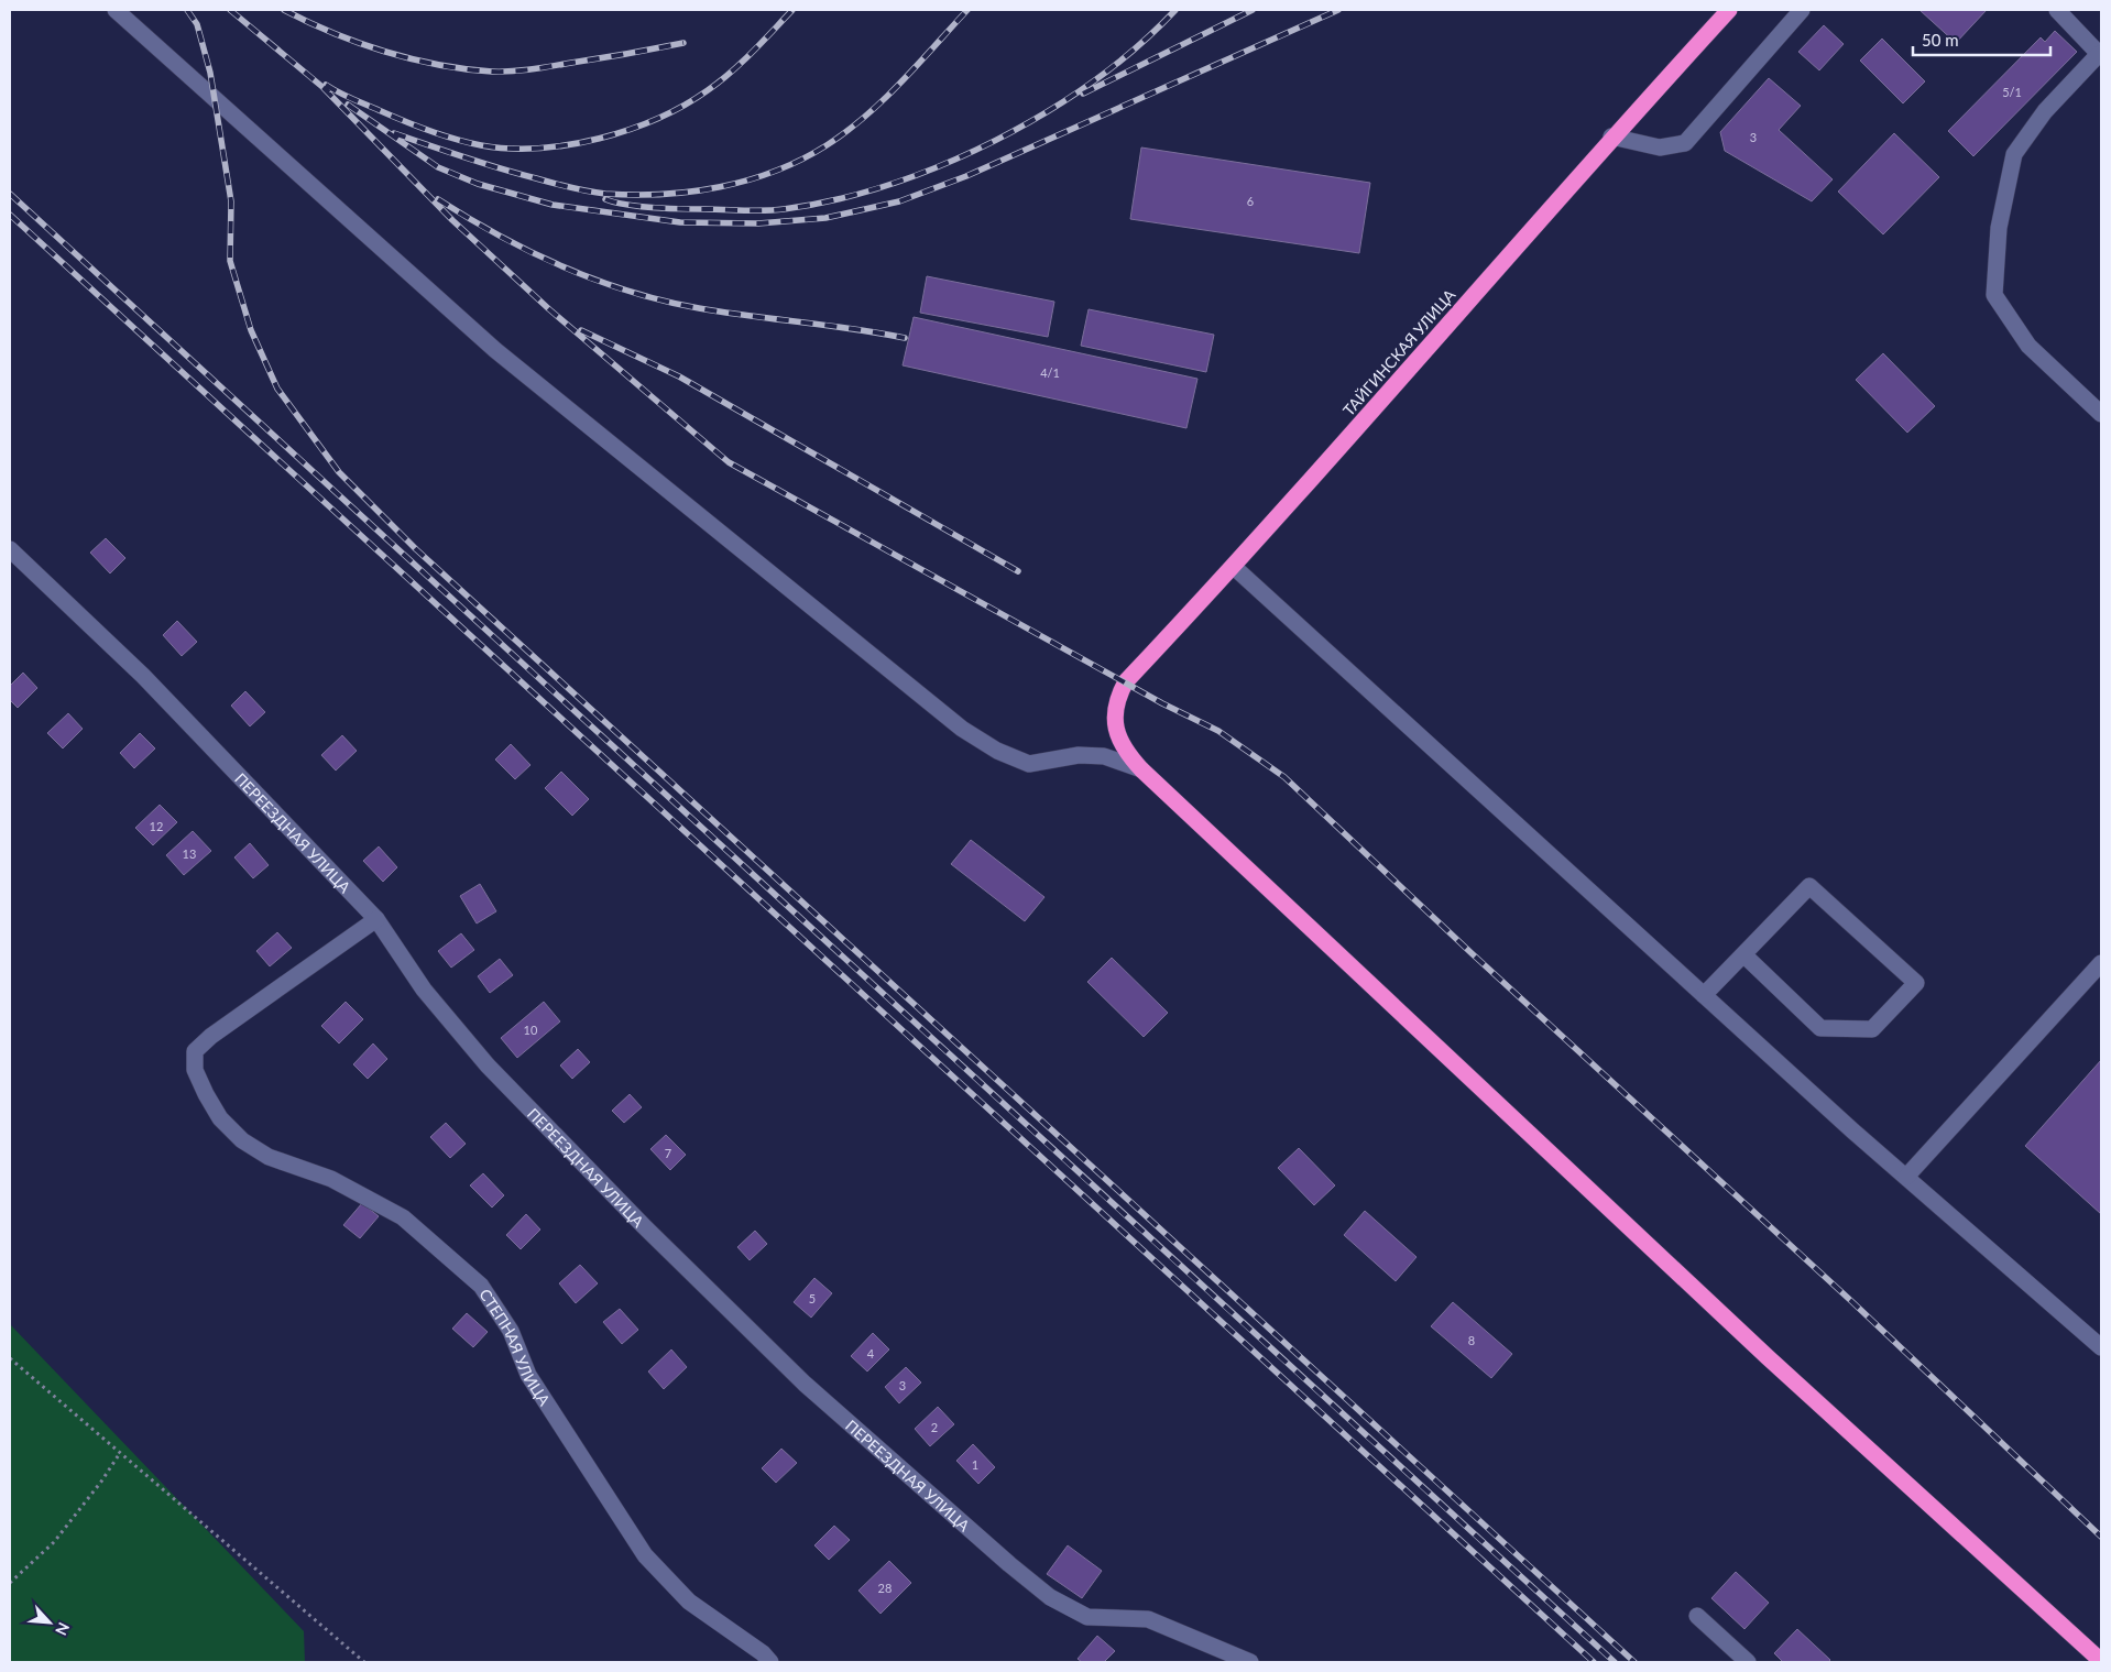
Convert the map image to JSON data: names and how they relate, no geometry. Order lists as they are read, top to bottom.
{
  "streets": {
    "highway": ["ТАЙГИНСКАЯ УЛИЦА"],
    "street": ["ПЕРЕЕЗДНАЯ УЛИЦА", "СТЕПНАЯ УЛИЦА"]
  },
  "crossings": [
    ["ПЕРЕЕЗДНАЯ УЛИЦА", "СТЕПНАЯ УЛИЦА"]
  ],
  "house_numbers": [
    "5/1",
    "3",
    "6",
    "4/1",
    "12",
    "13",
    "10",
    "7",
    "5",
    "8",
    "4",
    "3",
    "2",
    "1",
    "28"
  ],
  "scale_bar": "50 m",
  "north": "bottom right"
}
